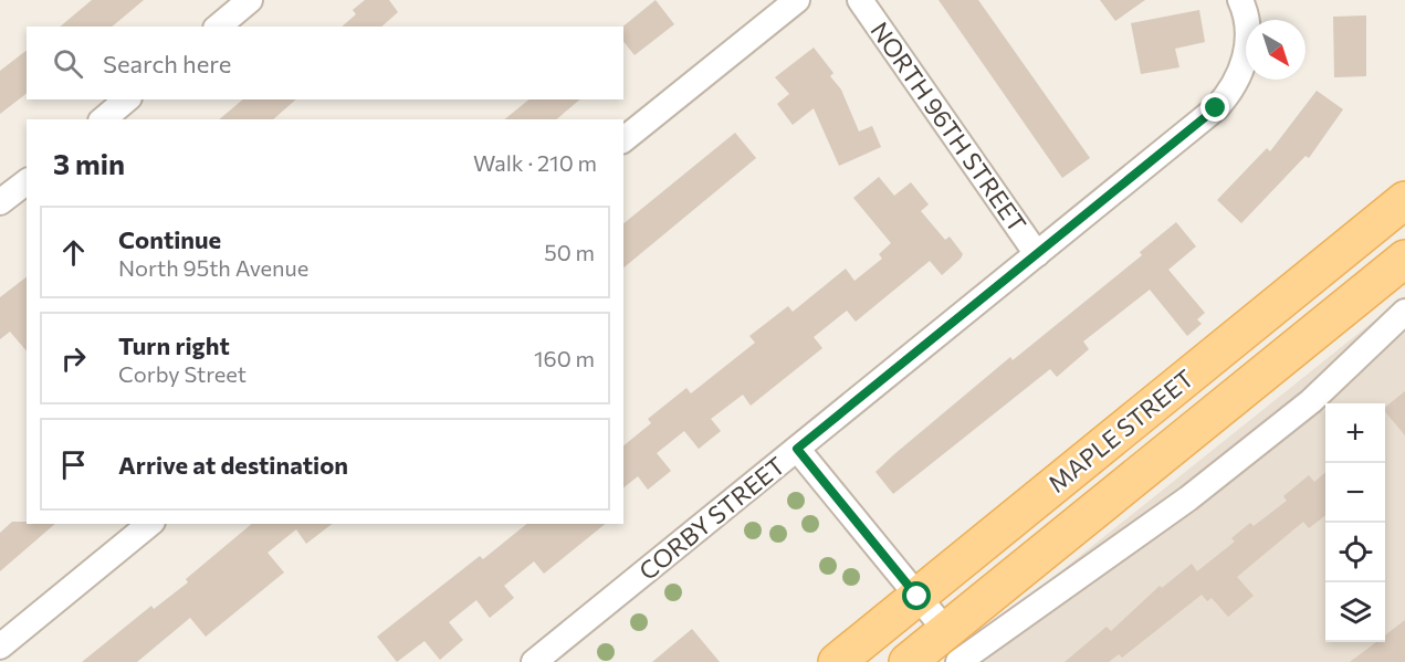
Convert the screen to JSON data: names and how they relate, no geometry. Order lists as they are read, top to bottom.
{
  "streets": {
    "main road": ["MAPLE STREET"],
    "street": ["NORTH 96TH STREET", "CORBY STREET"]
  },
  "crossings": [
    ["NORTH 96TH STREET", "CORBY STREET"]
  ],
  "north": "bottom right",
  "page": {
    "search": "Search here",
    "heading": ["3 min", "Walk · 210 m"],
    "list": [
      ["Continue", "North 95th Avenue", "50 m"],
      ["Turn right", "Corby Street", "160 m"],
      "Arrive at destination"
    ],
    "map_buttons": ["+", "−"]
  }
}
